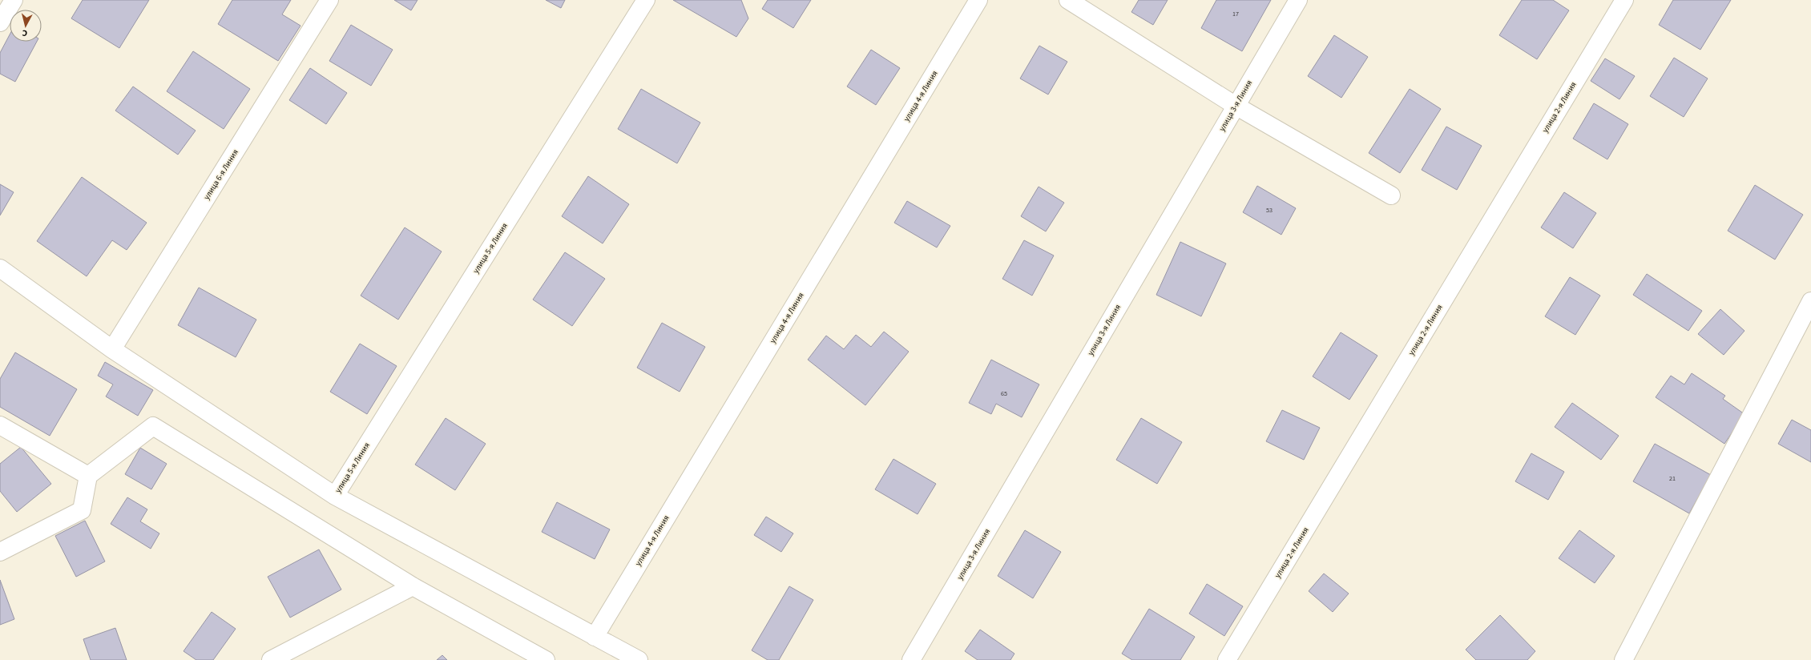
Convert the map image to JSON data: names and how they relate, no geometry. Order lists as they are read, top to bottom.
{
  "streets": {
    "street": [
      "улица 4-я Линия",
      "улица 3-я Линия",
      "улица 2-я Линия",
      "улица 6-я Линия",
      "улица 5-я Линия"
    ]
  },
  "house_numbers": [
    "17",
    "53",
    "65",
    "21"
  ],
  "north": "bottom"
}
